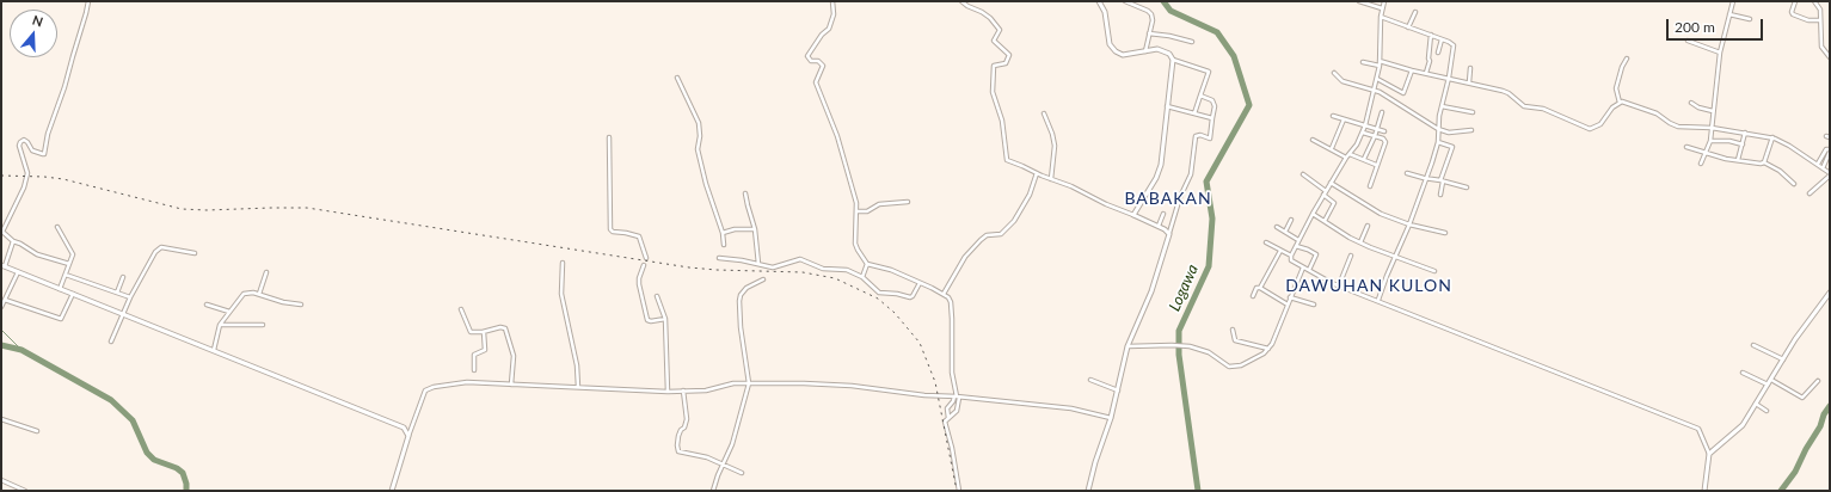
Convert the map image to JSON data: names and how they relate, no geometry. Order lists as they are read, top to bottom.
{
  "districts": ["BABAKAN", "DAWUHAN KULON"],
  "water": ["Logawa"],
  "scale_bar": "200 m",
  "north": "top"
}
